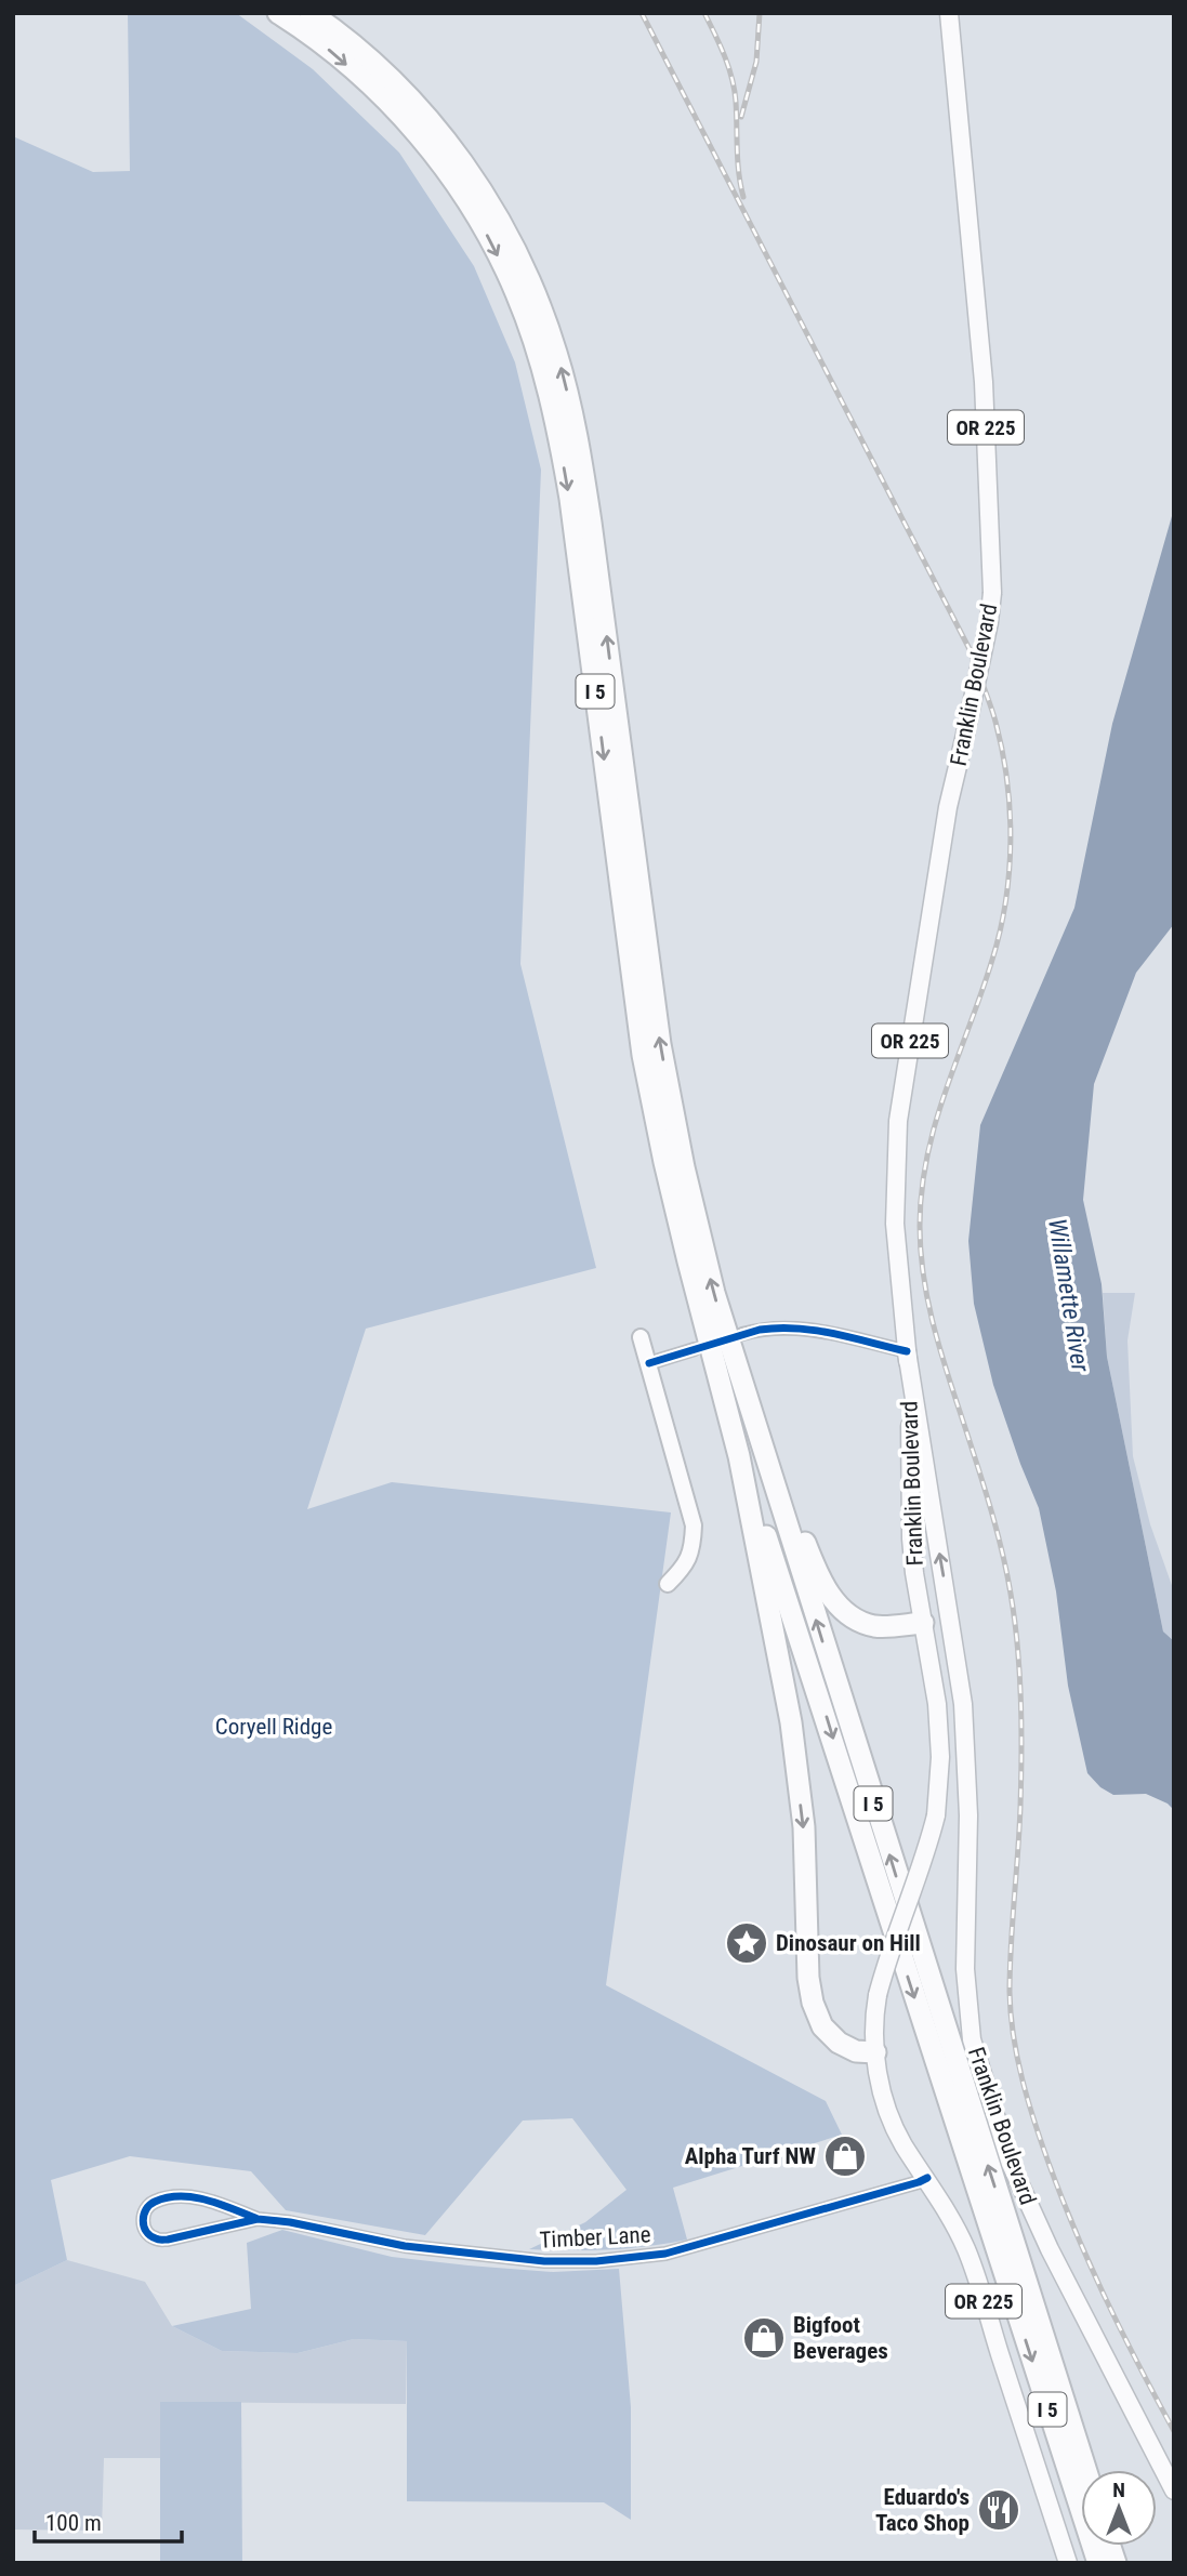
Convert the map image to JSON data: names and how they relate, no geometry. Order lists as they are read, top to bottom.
{
  "streets": {
    "highway": ["I 5"],
    "main road": ["OR 225", "Franklin Boulevard"],
    "street": ["Timber Lane"]
  },
  "crossings": [
    ["OR 225", "Franklin Boulevard"],
    ["OR 225", "Timber Lane"]
  ],
  "water": ["Willamette River"],
  "parks": ["Coryell Ridge"],
  "places": {
    "place": ["Dinosaur on Hill"],
    "shop": ["Alpha Turf NW", "Bigfoot Beverages"],
    "restaurant": ["Eduardo's Taco Shop"]
  },
  "scale_bar": "100 m",
  "north": "top"
}
